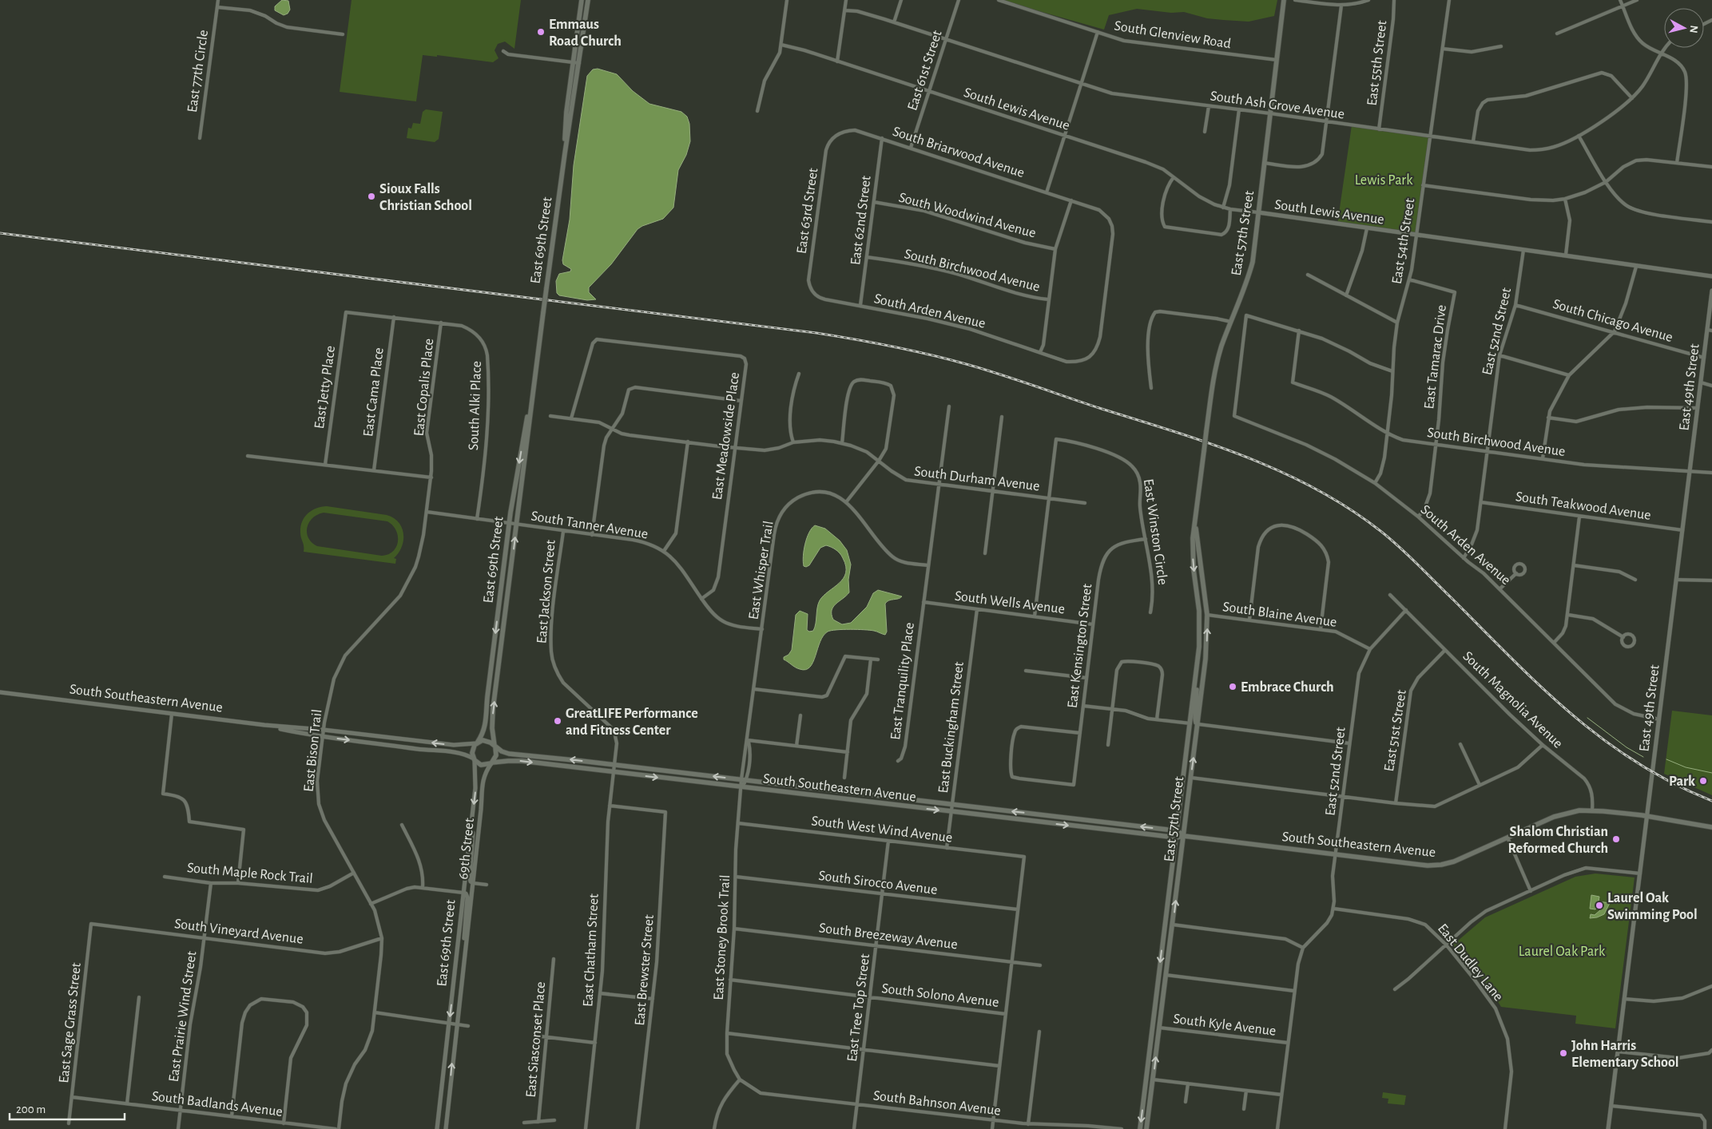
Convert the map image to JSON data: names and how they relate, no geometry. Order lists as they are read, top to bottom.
{
  "streets": {
    "main road": ["East 57th Street", "East 69th Street", "South Southeastern Avenue"],
    "street": [
      "South Glenview Road",
      "East 55th Street",
      "East 61st Street",
      "East 77th Circle",
      "South Ash Grove Avenue",
      "South Lewis Avenue",
      "South Briarwood Avenue",
      "East 63rd Street",
      "South Woodwind Avenue",
      "East 62nd Street",
      "East 54th Street",
      "South Birchwood Avenue",
      "South Arden Avenue",
      "South Chicago Avenue",
      "East 52nd Street",
      "East Tamarac Drive",
      "East Jetty Place",
      "East Copalis Place",
      "East 49th Street",
      "East Cama Place",
      "South Alki Place",
      "East Meadowside Place",
      "South Durham Avenue",
      "South Teakwood Avenue",
      "South Tanner Avenue",
      "East Winston Circle",
      "East Whisper Trail",
      "East Jackson Street",
      "South Wells Avenue",
      "South Blaine Avenue",
      "East Kensington Street",
      "East Tranquility Place",
      "South Magnolia Avenue",
      "East Buckingham Street",
      "East 51st Street",
      "East Bison Trail",
      "South West Wind Avenue",
      "69th Street",
      "South Maple Rock Trail",
      "South Sirocco Avenue",
      "South Vineyard Avenue",
      "South Breezeway Avenue",
      "East Stoney Brook Trail",
      "East Chatham Street",
      "East Dudley Lane",
      "East Brewster Street",
      "South Solono Avenue",
      "East Tree Top Street",
      "East Prairie Wind Street",
      "East Sage Grass Street",
      "South Kyle Avenue",
      "East Siasconset Place",
      "South Bahnson Avenue",
      "South Badlands Avenue"
    ]
  },
  "crossings": [
    ["South Glenview Road", "East 57th Street"],
    ["East 55th Street", "South Ash Grove Avenue"],
    ["East 61st Street", "South Ash Grove Avenue"],
    ["East 61st Street", "South Lewis Avenue"],
    ["East 61st Street", "South Briarwood Avenue"],
    ["South Ash Grove Avenue", "East 57th Street"],
    ["South Ash Grove Avenue", "East 54th Street"],
    ["South Lewis Avenue", "East 57th Street"],
    ["South Lewis Avenue", "East 54th Street"],
    ["South Lewis Avenue", "East 52nd Street"],
    ["South Briarwood Avenue", "East 63rd Street"],
    ["South Briarwood Avenue", "East 62nd Street"],
    ["South Briarwood Avenue", "South Arden Avenue"],
    ["East 63rd Street", "South Arden Avenue"],
    ["South Woodwind Avenue", "East 62nd Street"],
    ["East 62nd Street", "South Birchwood Avenue"],
    ["East 62nd Street", "South Arden Avenue"],
    ["East 57th Street", "South Blaine Avenue"],
    ["East 57th Street", "South Southeastern Avenue"],
    ["East 57th Street", "South Kyle Avenue"],
    ["East 69th Street", "South Tanner Avenue"],
    ["East 69th Street", "South Southeastern Avenue"],
    ["East 69th Street", "69th Street"],
    ["East 54th Street", "South Birchwood Avenue"],
    ["East 54th Street", "South Arden Avenue"],
    ["East 54th Street", "East Tamarac Drive"],
    ["South Birchwood Avenue", "South Arden Avenue"],
    ["South Birchwood Avenue", "East 52nd Street"],
    ["South Birchwood Avenue", "East Tamarac Drive"],
    ["South Birchwood Avenue", "East 49th Street"],
    ["South Arden Avenue", "East 52nd Street"],
    ["South Arden Avenue", "East Tamarac Drive"],
    ["South Arden Avenue", "East 49th Street"],
    ["South Chicago Avenue", "East 52nd Street"],
    ["South Chicago Avenue", "East 49th Street"],
    ["East 52nd Street", "South Teakwood Avenue"],
    ["East 52nd Street", "South Blaine Avenue"],
    ["East 52nd Street", "South Southeastern Avenue"],
    ["East 52nd Street", "South Magnolia Avenue"],
    ["East 52nd Street", "East Dudley Lane"],
    ["East Jetty Place", "South Alki Place"],
    ["East Copalis Place", "South Alki Place"],
    ["East Copalis Place", "East Bison Trail"],
    ["East 49th Street", "South Teakwood Avenue"],
    ["East 49th Street", "South Southeastern Avenue"],
    ["East Cama Place", "South Alki Place"],
    ["South Alki Place", "South Tanner Avenue"],
    ["East Meadowside Place", "South Durham Avenue"],
    ["East Meadowside Place", "South Tanner Avenue"],
    ["South Durham Avenue", "East Winston Circle"],
    ["South Durham Avenue", "East Tranquility Place"],
    ["South Tanner Avenue", "East Whisper Trail"],
    ["South Tanner Avenue", "East Jackson Street"],
    ["South Tanner Avenue", "East Bison Trail"],
    ["East Winston Circle", "East Kensington Street"],
    ["East Whisper Trail", "East Tranquility Place"],
    ["East Whisper Trail", "South Southeastern Avenue"],
    ["East Whisper Trail", "East Stoney Brook Trail"],
    ["East Jackson Street", "South Southeastern Avenue"],
    ["East Jackson Street", "East Chatham Street"],
    ["South Wells Avenue", "East Kensington Street"],
    ["South Wells Avenue", "East Tranquility Place"],
    ["South Wells Avenue", "East Buckingham Street"],
    ["South Southeastern Avenue", "South Magnolia Avenue"],
    ["South Southeastern Avenue", "East Buckingham Street"],
    ["South Southeastern Avenue", "East Bison Trail"],
    ["South Southeastern Avenue", "69th Street"],
    ["South Southeastern Avenue", "East Stoney Brook Trail"],
    ["South Southeastern Avenue", "East Chatham Street"],
    ["South Magnolia Avenue", "East 51st Street"],
    ["East Buckingham Street", "South West Wind Avenue"],
    ["East Bison Trail", "South Maple Rock Trail"],
    ["East Bison Trail", "South Vineyard Avenue"],
    ["East Bison Trail", "South Badlands Avenue"],
    ["South West Wind Avenue", "South Sirocco Avenue"],
    ["South West Wind Avenue", "East Stoney Brook Trail"],
    ["South West Wind Avenue", "East Tree Top Street"],
    ["South Maple Rock Trail", "East Prairie Wind Street"],
    ["South Sirocco Avenue", "East Stoney Brook Trail"],
    ["South Sirocco Avenue", "East Tree Top Street"],
    ["South Vineyard Avenue", "East Prairie Wind Street"],
    ["South Vineyard Avenue", "East Sage Grass Street"],
    ["South Breezeway Avenue", "East Stoney Brook Trail"],
    ["South Breezeway Avenue", "East Tree Top Street"],
    ["East Stoney Brook Trail", "South Solono Avenue"],
    ["East Stoney Brook Trail", "South Bahnson Avenue"],
    ["East Chatham Street", "East Brewster Street"],
    ["South Solono Avenue", "East Tree Top Street"],
    ["East Tree Top Street", "South Bahnson Avenue"],
    ["East Prairie Wind Street", "South Badlands Avenue"],
    ["East Sage Grass Street", "South Badlands Avenue"]
  ],
  "parks": ["Lewis Park", "Laurel Oak Park"],
  "places": [
    "Emmaus Road Church",
    "Sioux Falls Christian School",
    "Embrace Church",
    "GreatLIFE Performance and Fitness Center",
    "Park",
    "Shalom Christian Reformed Church",
    "Laurel Oak Swimming Pool",
    "John Harris Elementary School"
  ],
  "scale_bar": "200 m",
  "north": "right"
}
